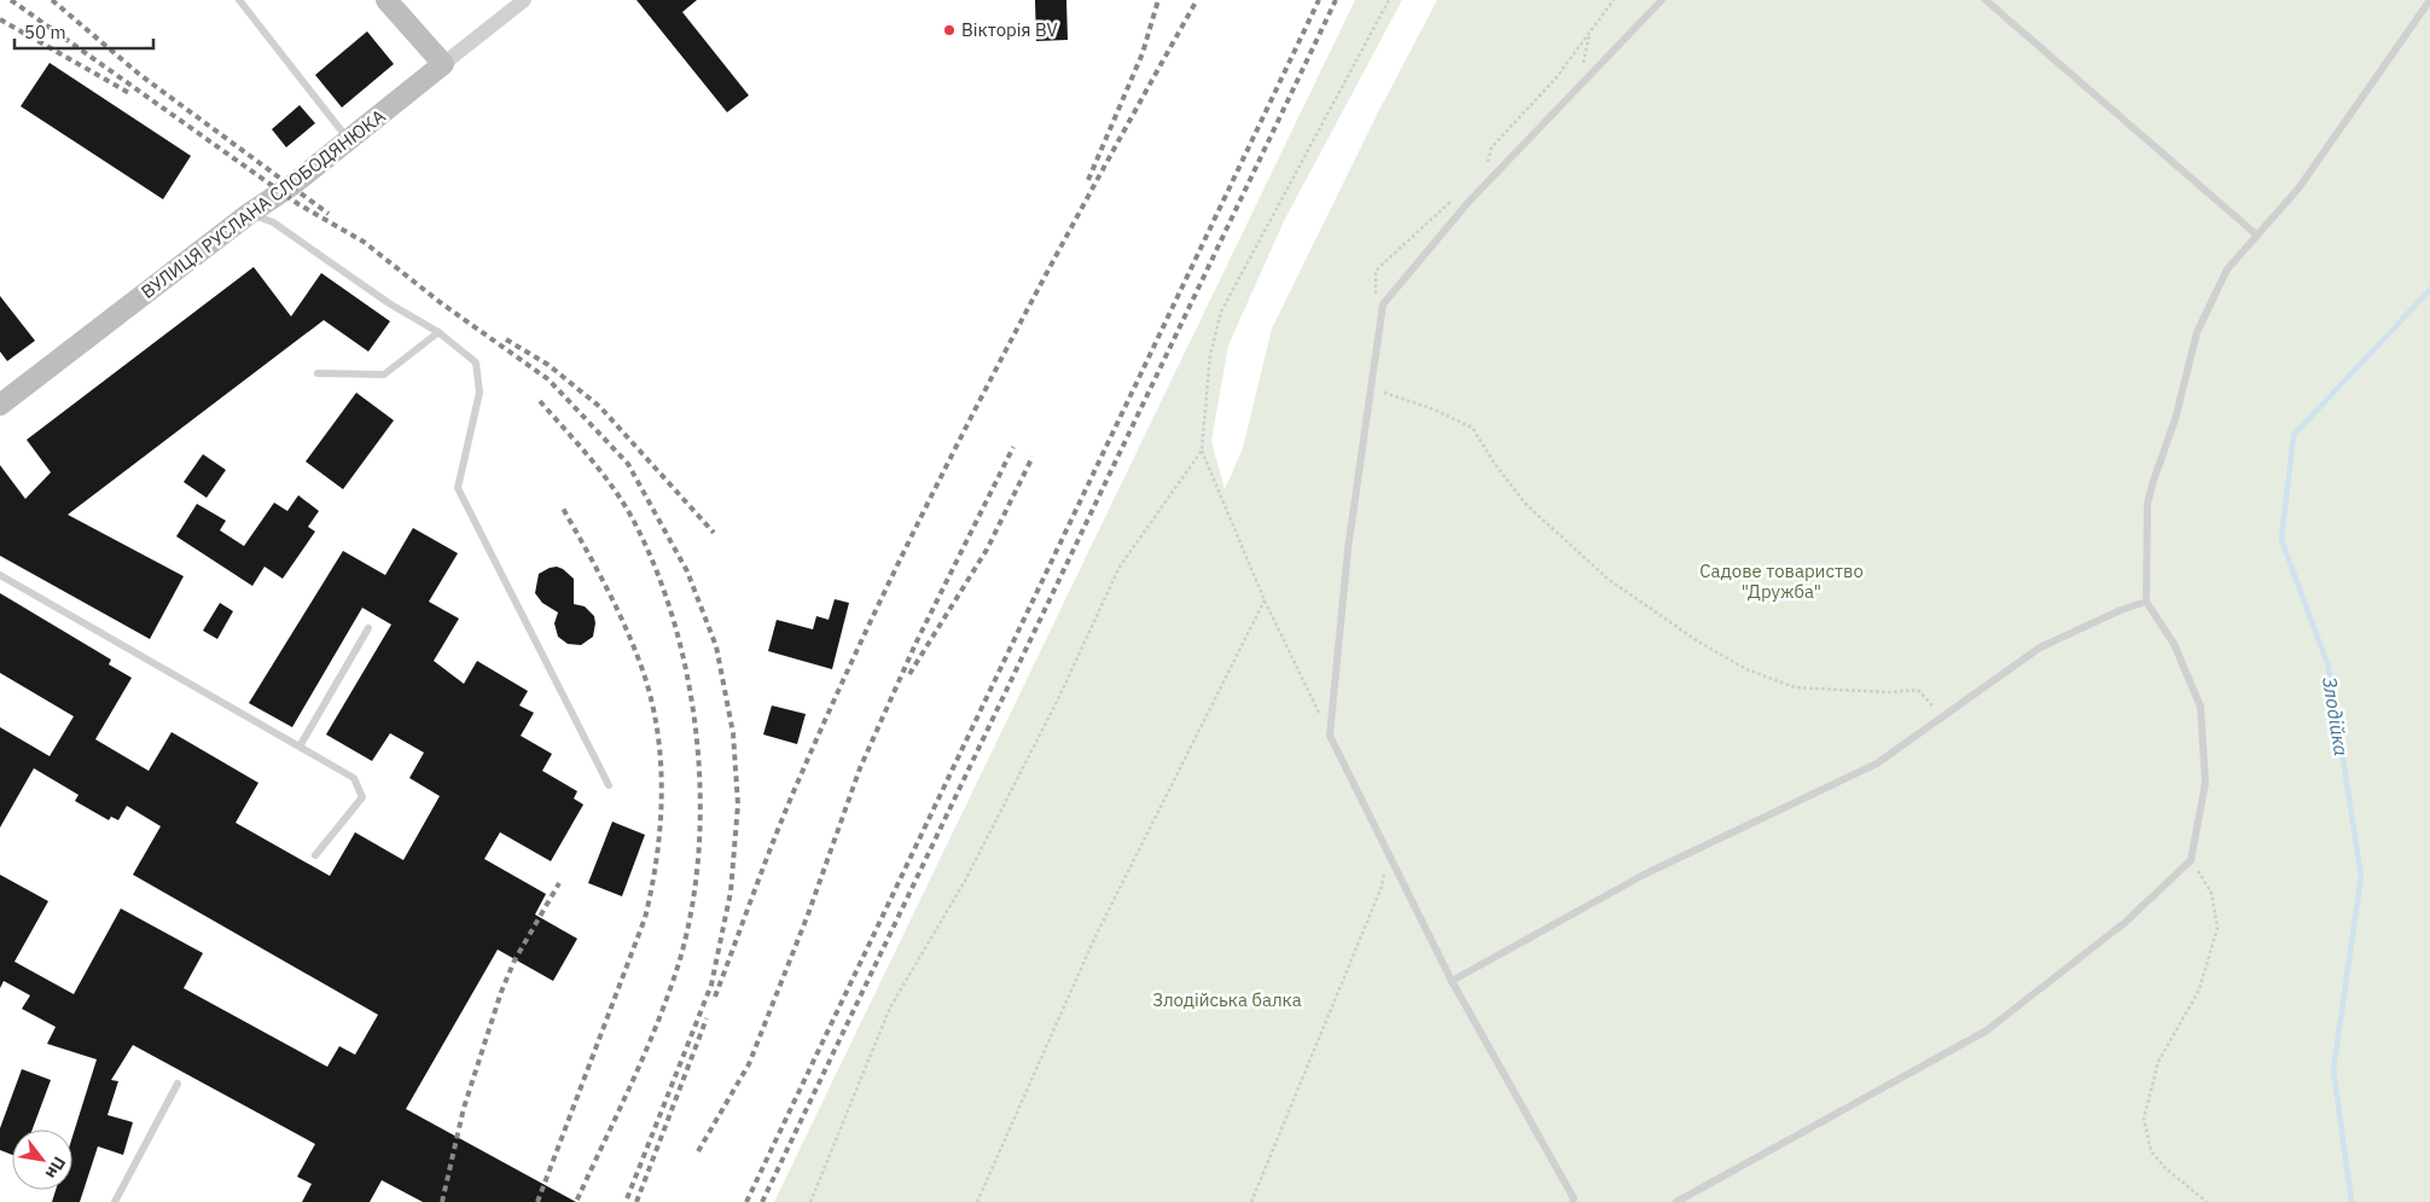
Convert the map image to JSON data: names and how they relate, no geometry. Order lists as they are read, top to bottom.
{
  "streets": {
    "street": ["ВУЛИЦЯ РУСЛАНА СЛОБОДЯНЮКА"]
  },
  "water": ["Злодійка"],
  "parks": ["Садове товариство \"Дружба\"", "Злодійська балка"],
  "places": ["Вікторія BV"],
  "scale_bar": "50 m",
  "north": "bottom right"
}
